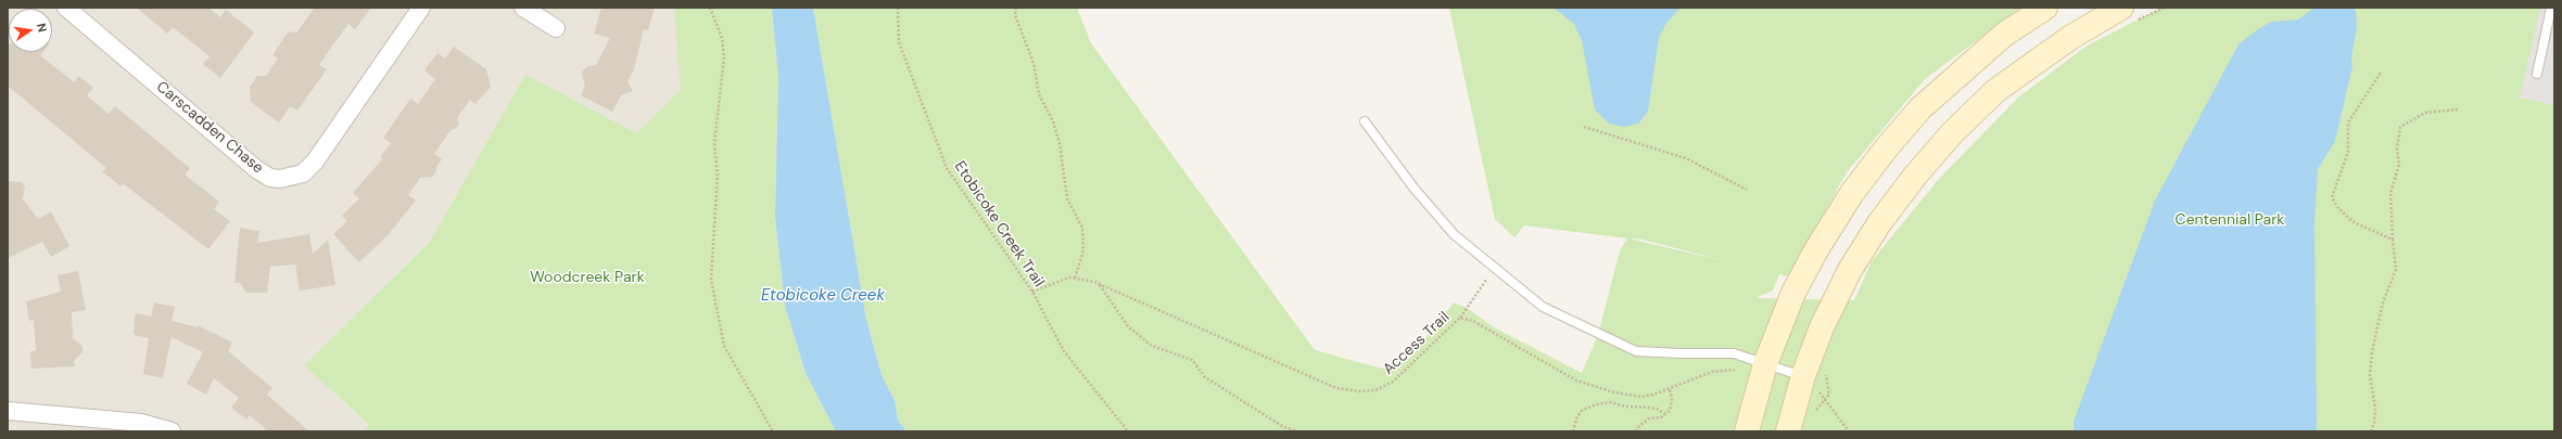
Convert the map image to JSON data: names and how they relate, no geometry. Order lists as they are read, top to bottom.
{
  "streets": {
    "street": ["Carscadden Chase"],
    "path": ["Etobicoke Creek Trail", "Access Trail"]
  },
  "crossings": [
    ["Etobicoke Creek Trail", "Access Trail"]
  ],
  "water": ["Etobicoke Creek"],
  "parks": ["Centennial Park", "Woodcreek Park"],
  "north": "right"
}
